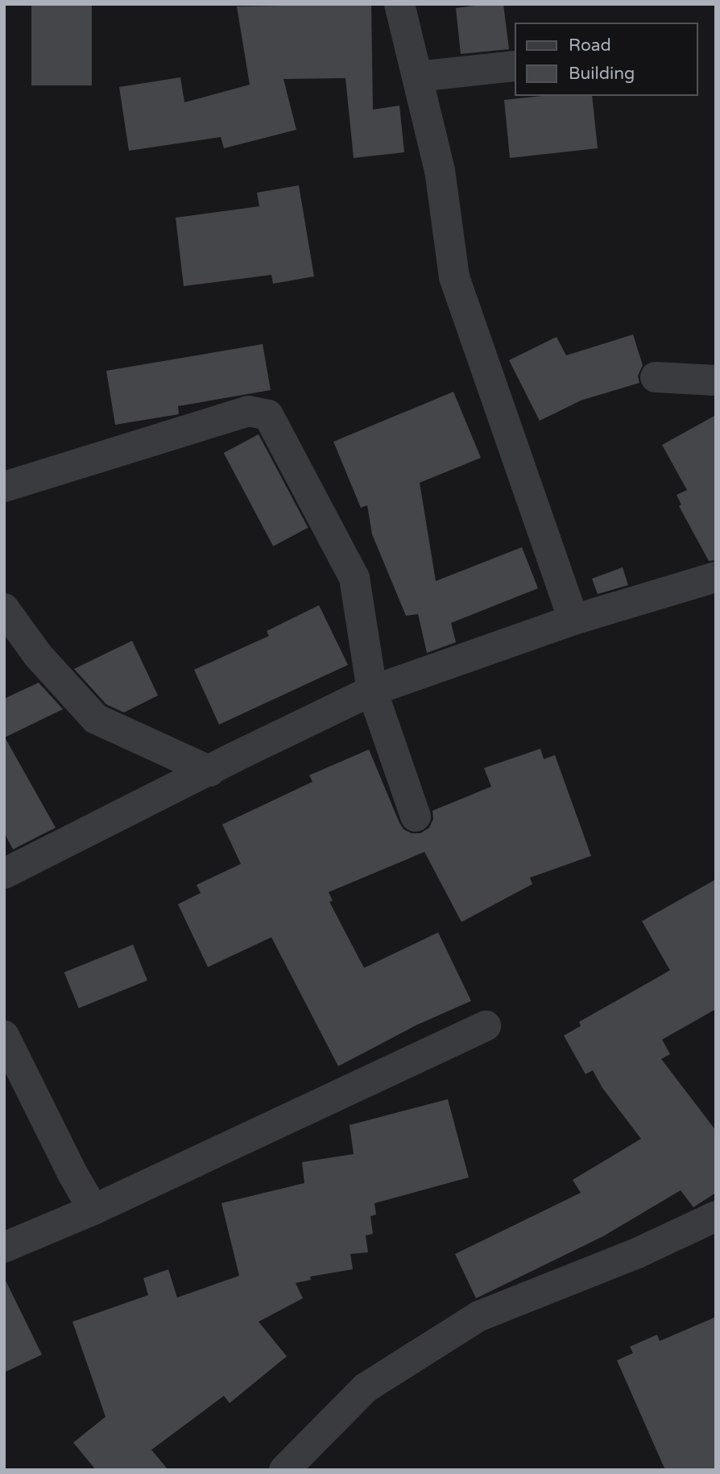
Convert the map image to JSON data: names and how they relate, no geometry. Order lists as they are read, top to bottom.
{
  "legend": ["Road", "Building"]
}
